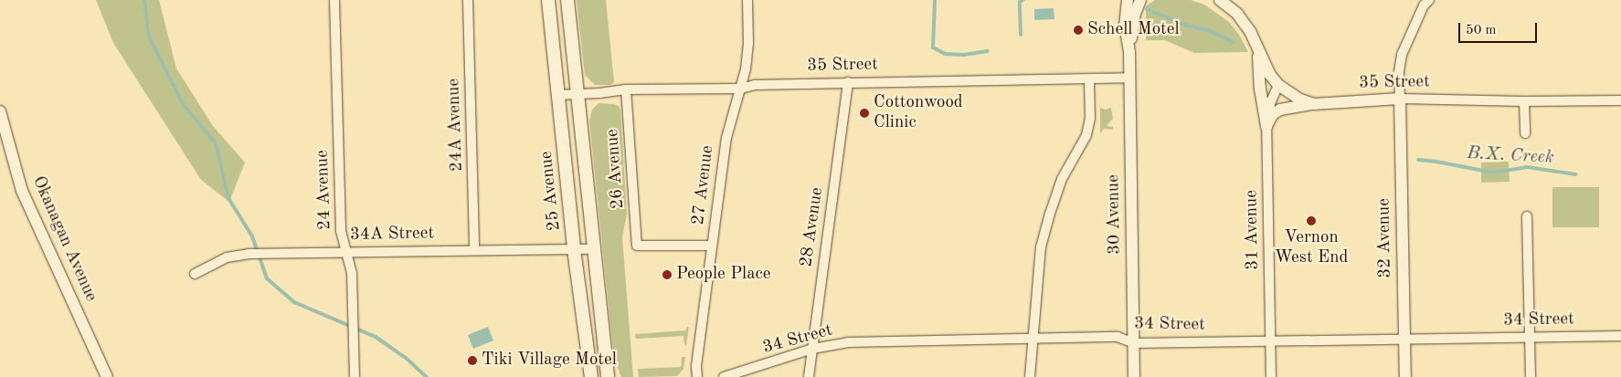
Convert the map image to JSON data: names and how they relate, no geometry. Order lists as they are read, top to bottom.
{
  "streets": {
    "main road": ["25 Avenue"],
    "street": [
      "35 Street",
      "24A Avenue",
      "26 Avenue",
      "27 Avenue",
      "24 Avenue",
      "30 Avenue",
      "28 Avenue",
      "31 Avenue",
      "34A Street",
      "32 Avenue",
      "Okanagan Avenue",
      "34 Street"
    ]
  },
  "crossings": [
    ["35 Street", "26 Avenue"],
    ["35 Street", "27 Avenue"],
    ["35 Street", "25 Avenue"],
    ["35 Street", "30 Avenue"],
    ["35 Street", "28 Avenue"],
    ["35 Street", "31 Avenue"],
    ["35 Street", "32 Avenue"],
    ["24A Avenue", "34A Street"],
    ["26 Avenue", "27 Avenue"],
    ["24 Avenue", "34A Street"],
    ["25 Avenue", "34A Street"],
    ["30 Avenue", "34 Street"],
    ["28 Avenue", "34 Street"],
    ["31 Avenue", "34 Street"],
    ["32 Avenue", "34 Street"]
  ],
  "water": ["B.X. Creek"],
  "places": [
    "Schell Motel",
    "Cottonwood Clinic",
    "Vernon West End",
    "People Place",
    "Tiki Village Motel"
  ],
  "scale_bar": "50 m"
}
